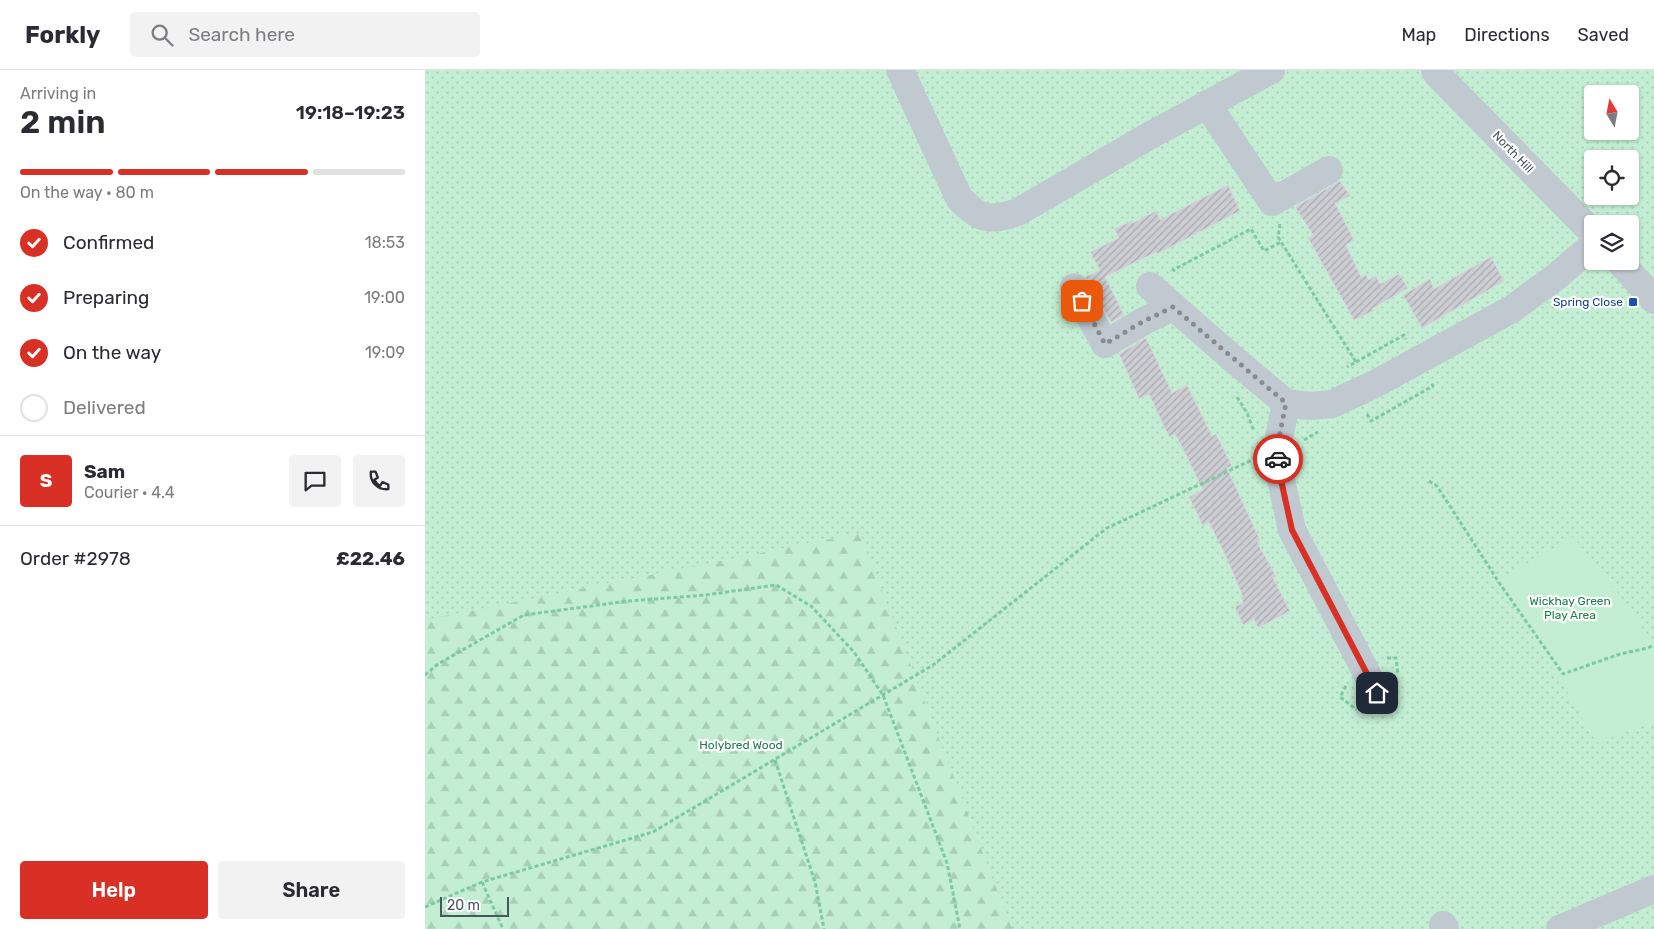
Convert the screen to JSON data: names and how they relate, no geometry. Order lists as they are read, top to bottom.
{
  "streets": {
    "street": ["North Hill"]
  },
  "parks": ["Wickhay Green Play Area", "Holybred Wood"],
  "places": {
    "transit": ["Spring Close"]
  },
  "scale_bar": "20 m",
  "north": "top",
  "page": {
    "header": "Forkly",
    "search": "Search here",
    "nav": ["Map", "Directions", "Saved"],
    "heading": ["2 min", "Arriving in", "19:18–19:23"],
    "panel": [
      "Sam",
      "Courier · 4.4",
      "Order #2978",
      "£22.46"
    ],
    "bar": "On the way · 80 m",
    "list": [
      ["Confirmed", "18:53"],
      ["Preparing", "19:00"],
      ["On the way", "19:09"],
      "Delivered"
    ],
    "round": "S",
    "buttons": ["Help", "Share"],
    "scale": "20 m"
  }
}
